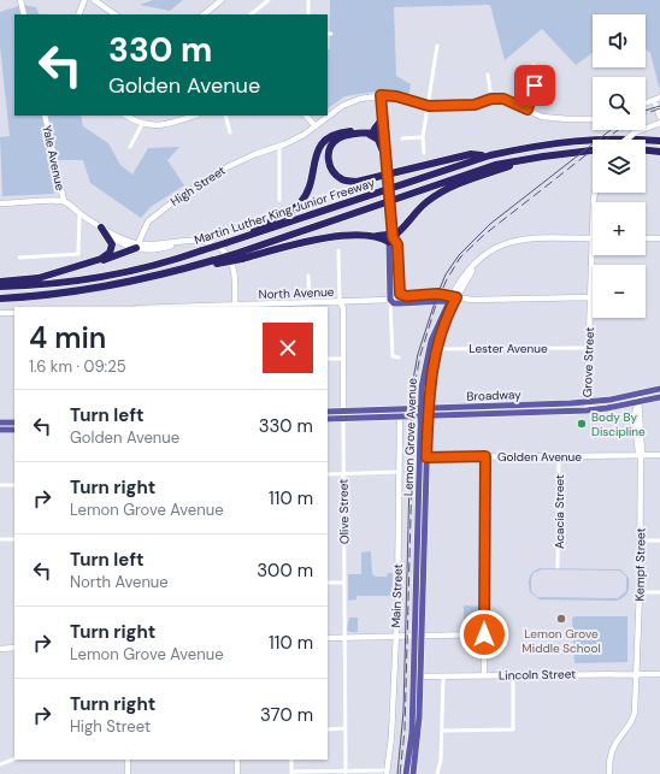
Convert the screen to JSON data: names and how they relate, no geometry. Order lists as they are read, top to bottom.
{
  "streets": {
    "highway": ["Martin Luther King Junior Freeway"],
    "main road": [
      "Yale Avenue",
      "High Street",
      "North Avenue",
      "Grove Street",
      "Broadway",
      "Lemon Grove Avenue",
      "Golden Avenue",
      "Olive Street",
      "Kempf Street",
      "Main Street",
      "Lincoln Street"
    ],
    "street": ["Lester Avenue", "Acacia Street"]
  },
  "crossings": [
    ["North Avenue", "Grove Street"],
    ["North Avenue", "Lemon Grove Avenue"],
    ["North Avenue", "Olive Street"],
    ["Lester Avenue", "Grove Street"],
    ["Lester Avenue", "Lemon Grove Avenue"],
    ["Grove Street", "Broadway"],
    ["Grove Street", "Lemon Grove Avenue"],
    ["Broadway", "Lemon Grove Avenue"],
    ["Broadway", "Olive Street"],
    ["Broadway", "Kempf Street"],
    ["Broadway", "Main Street"],
    ["Lemon Grove Avenue", "Golden Avenue"],
    ["Lemon Grove Avenue", "Lincoln Street"],
    ["Golden Avenue", "Acacia Street"],
    ["Golden Avenue", "Kempf Street"],
    ["Kempf Street", "Lincoln Street"]
  ],
  "places": ["Body By Discipline", "Lemon Grove Middle School"],
  "page": {
    "map_buttons": ["+", "−"],
    "turn": ["330 m", "Golden Avenue"],
    "heading": ["4 min", "1.6 km · 09:25"],
    "list": [
      {
        "name": "Turn left",
        "note": "Golden Avenue",
        "value": "330 m"
      },
      {
        "name": "Turn right",
        "note": "Lemon Grove Avenue",
        "value": "110 m"
      },
      {
        "name": "Turn left",
        "note": "North Avenue",
        "value": "300 m"
      },
      {
        "name": "Turn right",
        "note": "Lemon Grove Avenue",
        "value": "110 m"
      },
      {
        "name": "Turn right",
        "note": "High Street",
        "value": "370 m"
      }
    ]
  }
}
